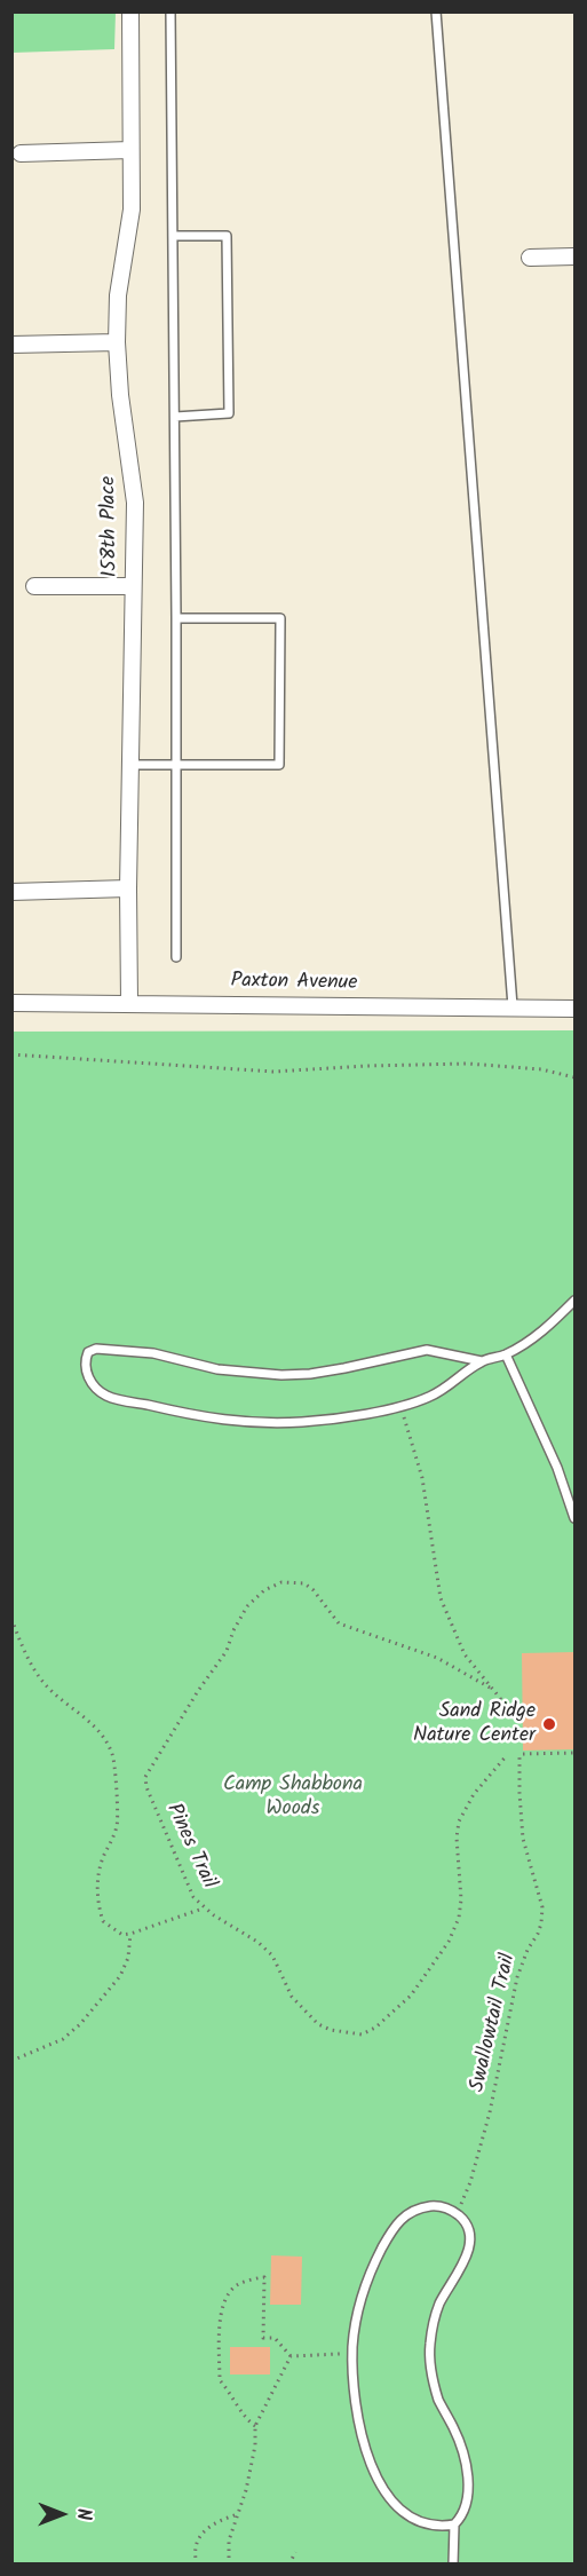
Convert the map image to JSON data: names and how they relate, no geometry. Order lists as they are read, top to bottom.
{
  "streets": {
    "street": ["158th Place", "Paxton Avenue"],
    "path": ["Pines Trail", "Swallowtail Trail"]
  },
  "crossings": [
    ["158th Place", "Paxton Avenue"]
  ],
  "parks": ["Camp Shabbona Woods"],
  "places": ["Sand Ridge Nature Center"],
  "north": "right"
}
